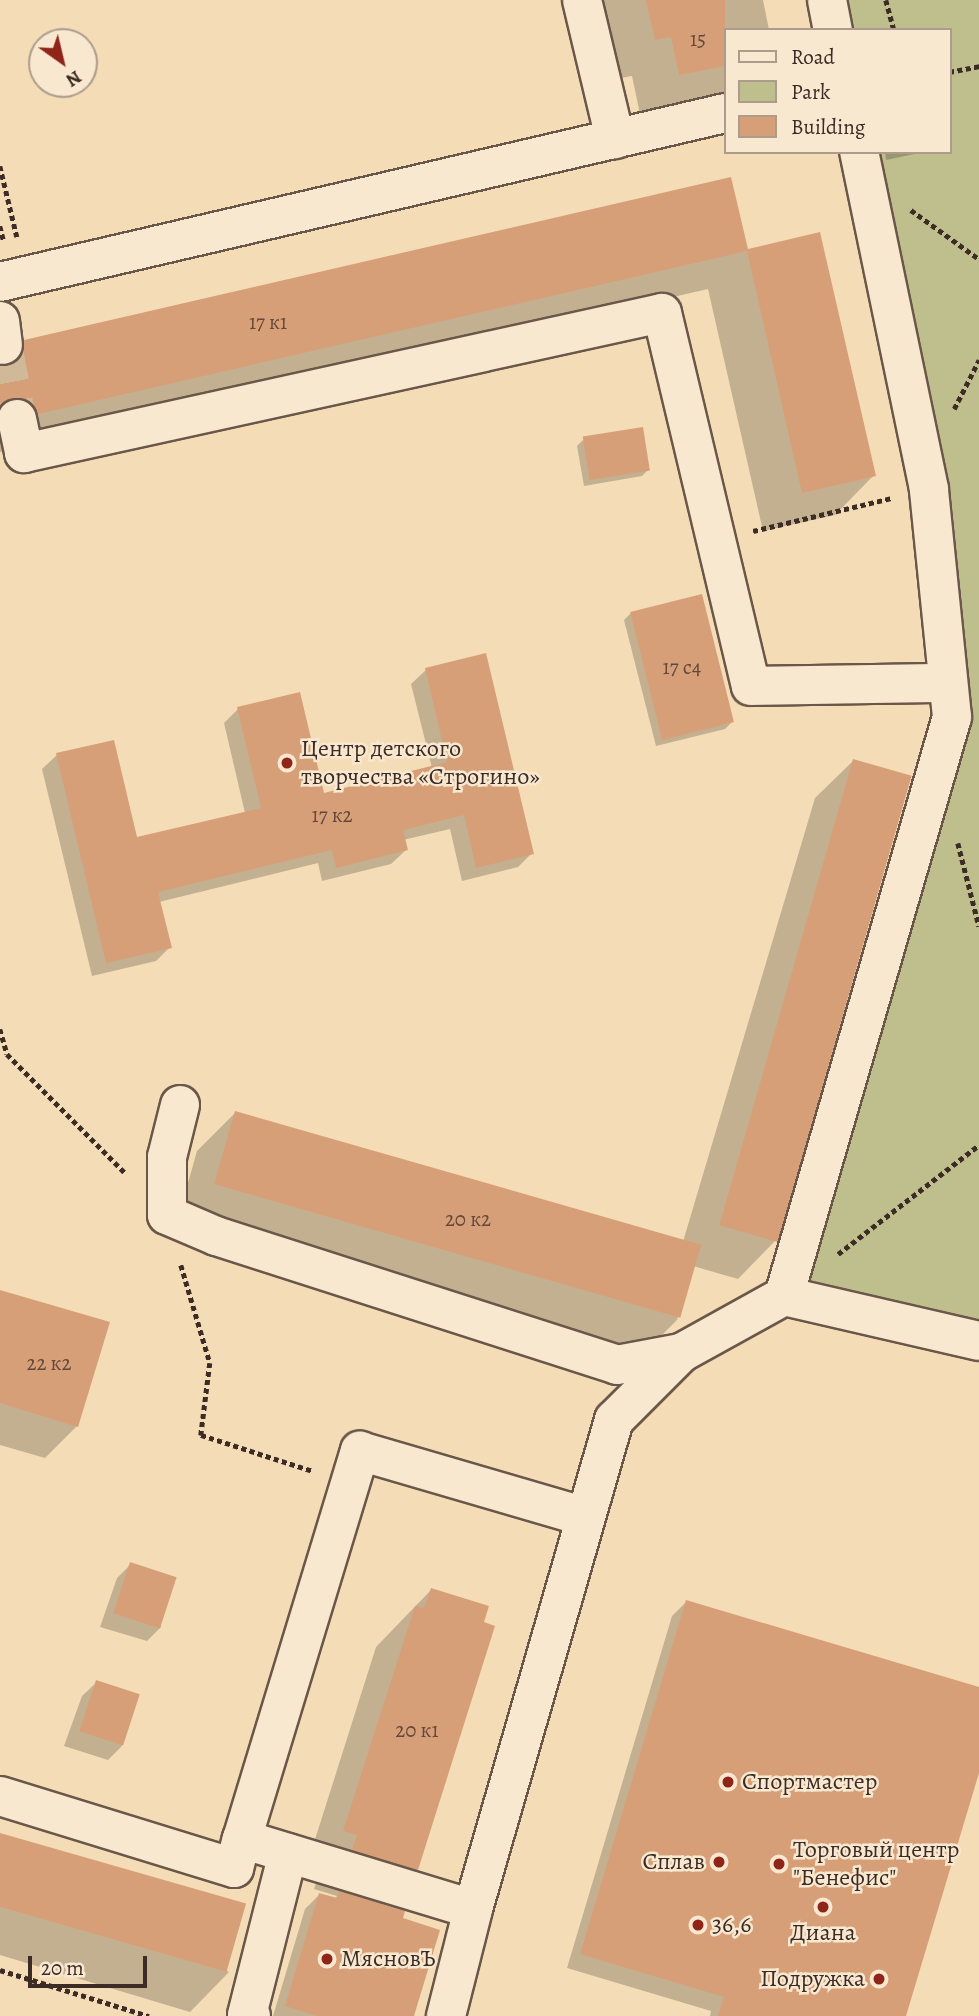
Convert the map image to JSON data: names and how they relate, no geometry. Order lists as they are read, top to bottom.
{
  "places": [
    "Центр детского творчества «Строгино»",
    "Спортмастер",
    "Сплав",
    "Торговый центр \"Бенефис\"",
    "Диана",
    "36,6",
    "МясновЪ",
    "Подружка"
  ],
  "house_numbers": [
    "15",
    "17 к1",
    "17 с4",
    "17 к2",
    "20 к2",
    "22 к2",
    "20 к1"
  ],
  "legend": ["Road", "Park", "Building"],
  "scale_bar": "20 m",
  "north": "bottom right"
}
